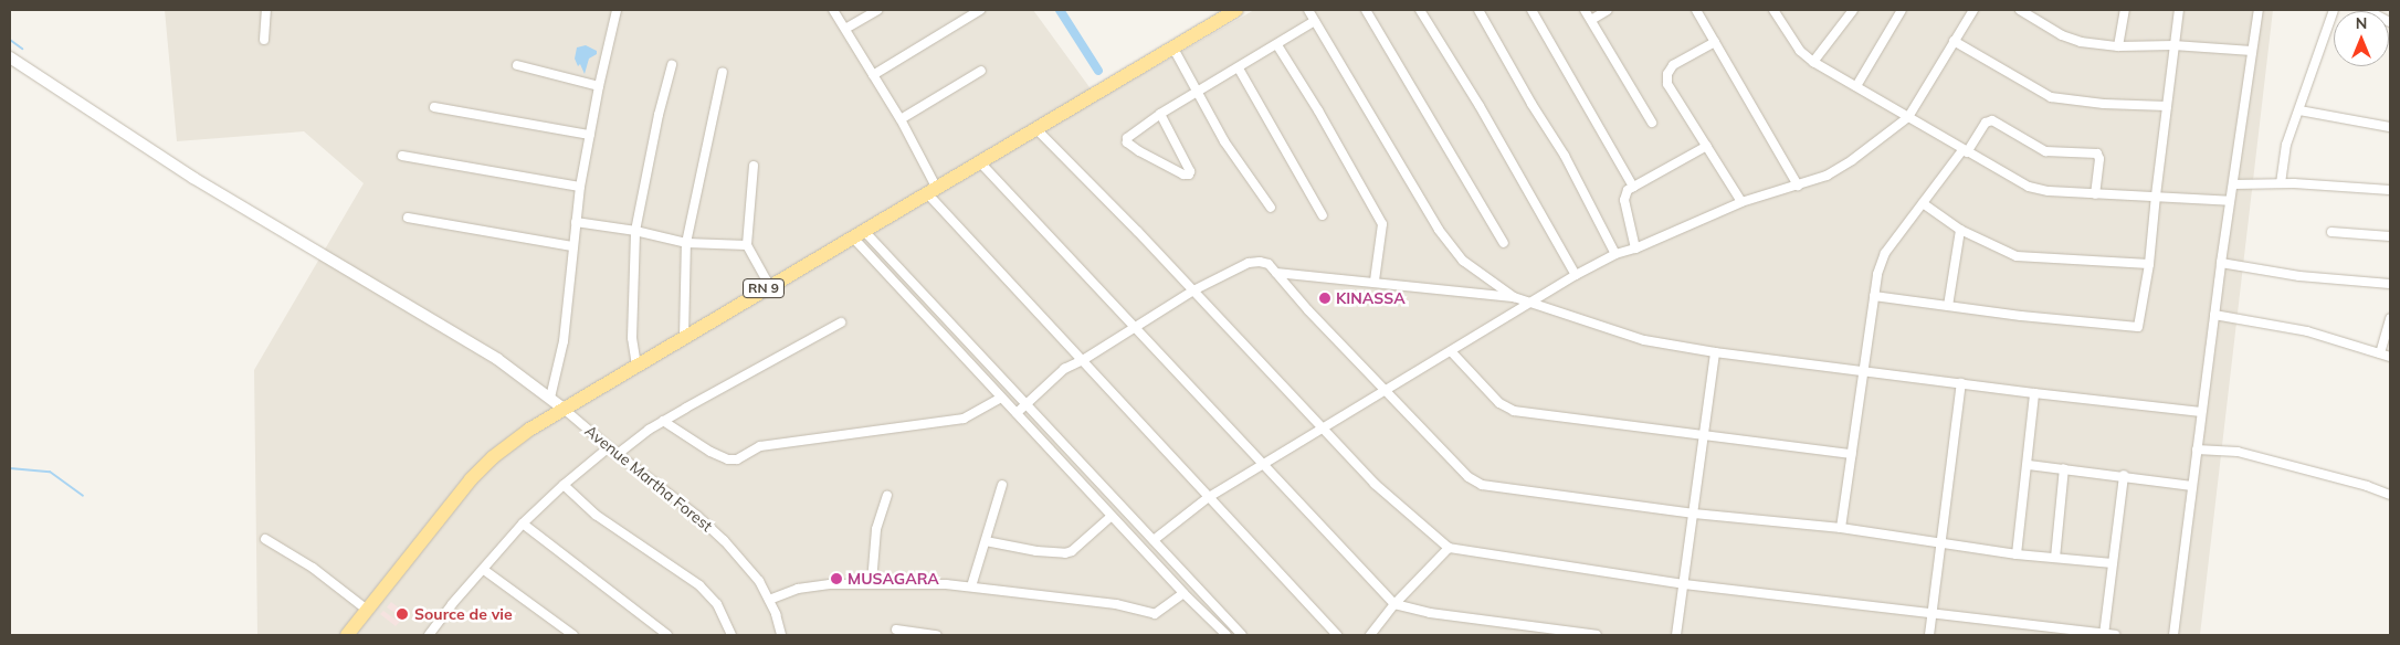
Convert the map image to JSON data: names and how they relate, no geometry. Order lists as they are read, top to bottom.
{
  "streets": {
    "main road": ["RN 9"],
    "street": ["Avenue Martha Forest"]
  },
  "crossings": [
    ["RN 9", "Avenue Martha Forest"]
  ],
  "places": ["KINASSA", "MUSAGARA", "Source de vie"],
  "north": "top"
}
